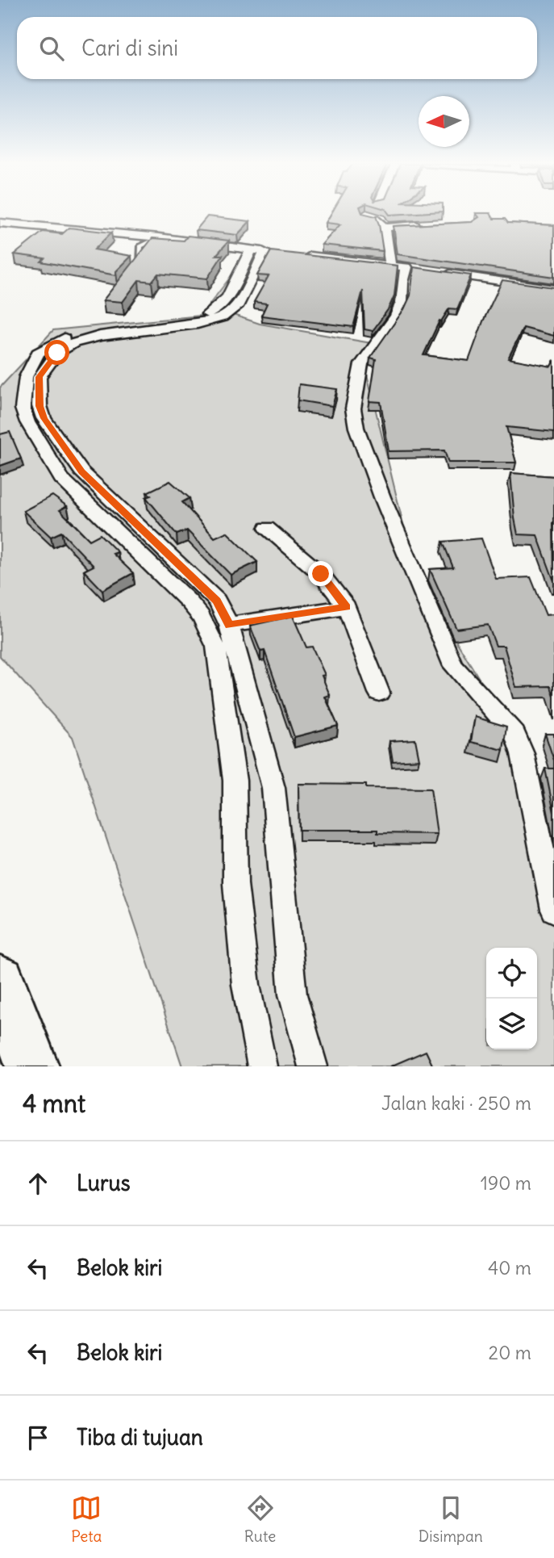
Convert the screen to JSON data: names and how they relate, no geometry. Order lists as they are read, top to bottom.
{
  "north": "left",
  "page": {
    "search": "Cari di sini",
    "heading": ["4 mnt", "Jalan kaki · 250 m"],
    "list": [
      ["Lurus", "190 m"],
      ["Belok kiri", "40 m"],
      ["Belok kiri", "20 m"],
      "Tiba di tujuan"
    ],
    "nav": ["Peta", "Rute", "Disimpan"]
  }
}
